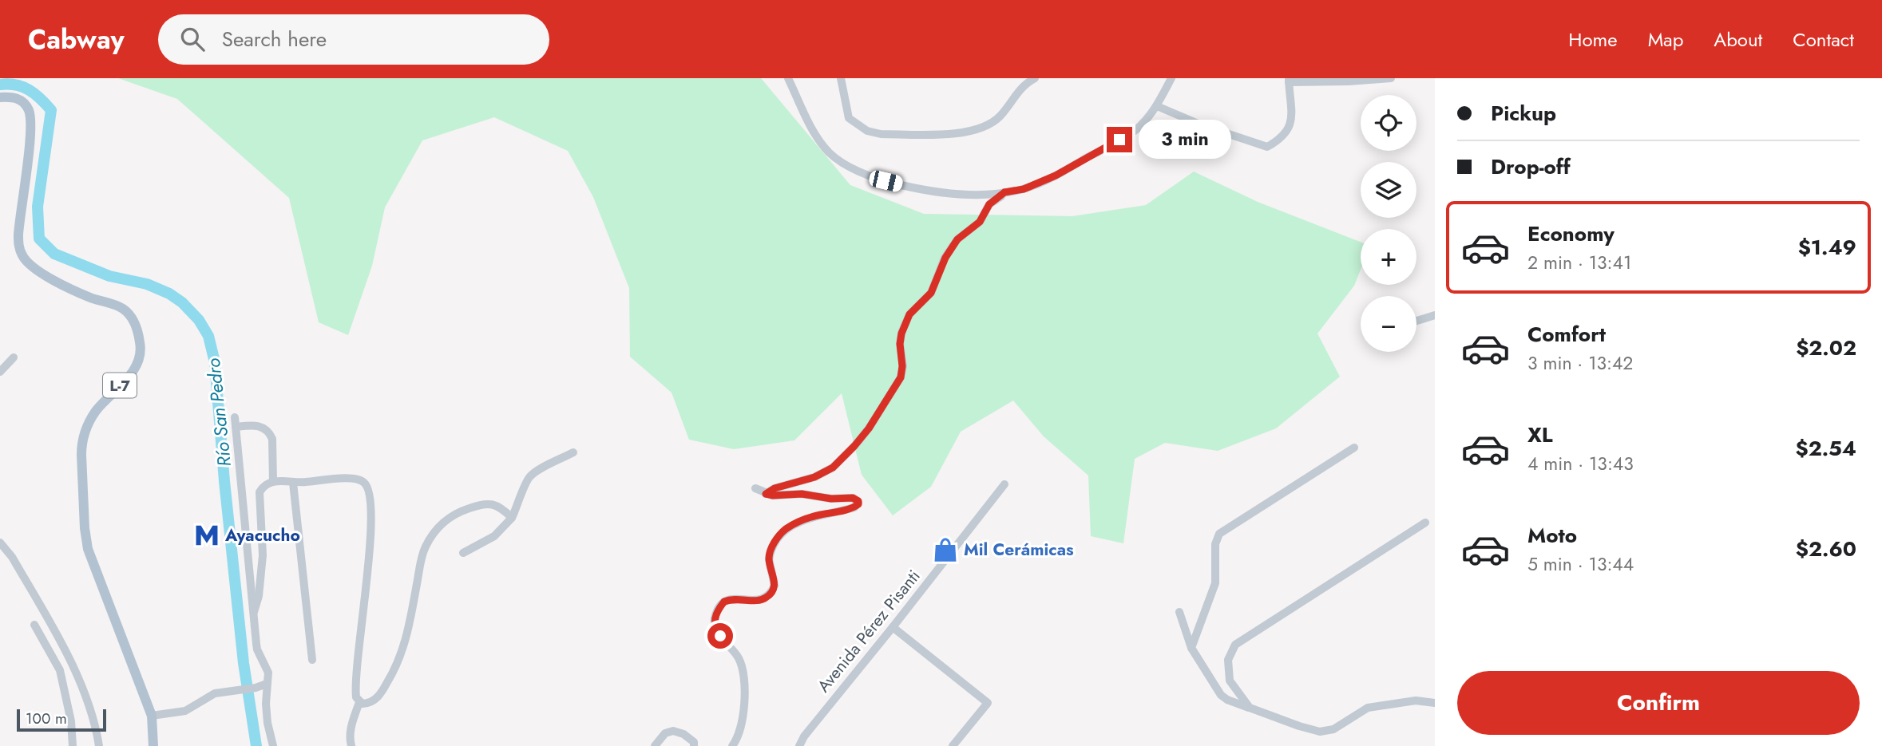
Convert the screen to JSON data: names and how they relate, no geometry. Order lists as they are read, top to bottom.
{
  "streets": {
    "main road": ["L-7"],
    "street": ["Avenida Pérez Pisanti"]
  },
  "water": ["Río San Pedro"],
  "places": {
    "metro station": ["Ayacucho"],
    "shop": ["Mil Cerámicas"]
  },
  "scale_bar": "100 m",
  "page": {
    "header": "Cabway",
    "search": "Search here",
    "nav": [
      "Home",
      "Map",
      "About",
      "Contact"
    ],
    "banner": ["Pickup", "Drop-off"],
    "map_buttons": ["+", "−"],
    "bubble": "3 min",
    "list": [
      {
        "name": "Economy",
        "note": "2 min · 13:41",
        "value": "$1.49"
      },
      {
        "name": "Comfort",
        "note": "3 min · 13:42",
        "value": "$2.02"
      },
      {
        "name": "XL",
        "note": "4 min · 13:43",
        "value": "$2.54"
      },
      {
        "name": "Moto",
        "note": "5 min · 13:44",
        "value": "$2.60"
      }
    ],
    "buttons": "Confirm",
    "scale": "100 m"
  }
}
